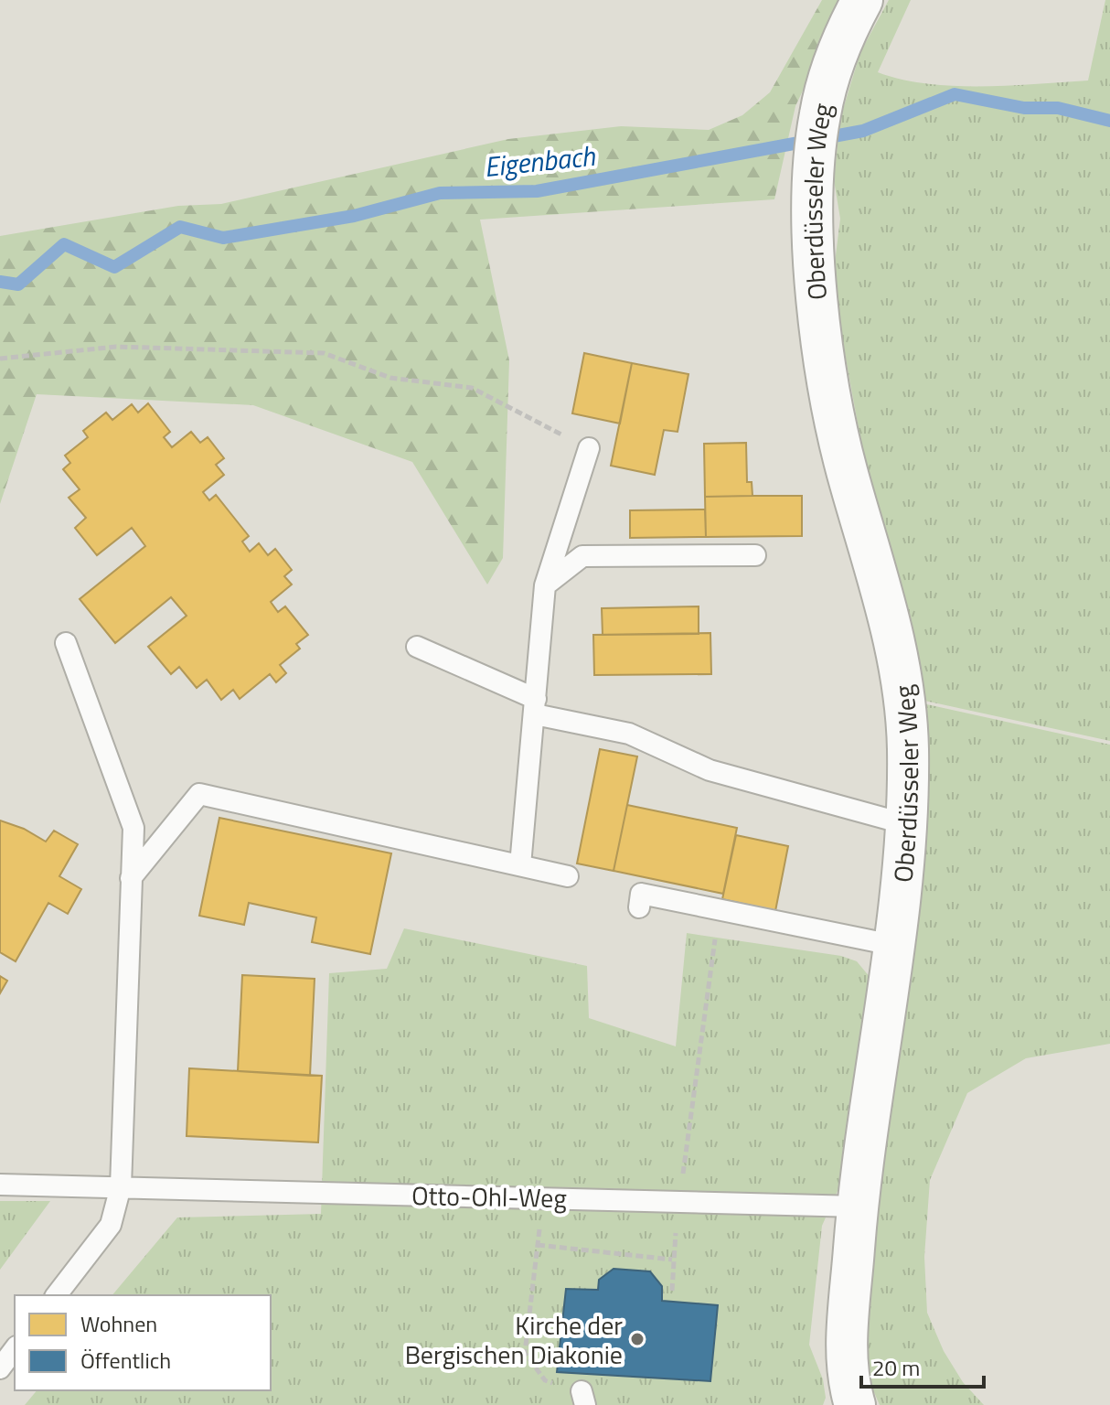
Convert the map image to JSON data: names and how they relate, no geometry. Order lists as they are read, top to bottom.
{
  "streets": {
    "street": ["Oberdüsseler Weg"],
    "lane": ["Otto-Ohl-Weg"]
  },
  "crossings": [
    ["Oberdüsseler Weg", "Otto-Ohl-Weg"]
  ],
  "water": ["Eigenbach"],
  "places": ["Kirche der Bergischen Diakonie"],
  "legend": ["Wohnen", "Öffentlich"],
  "scale_bar": "20 m"
}
